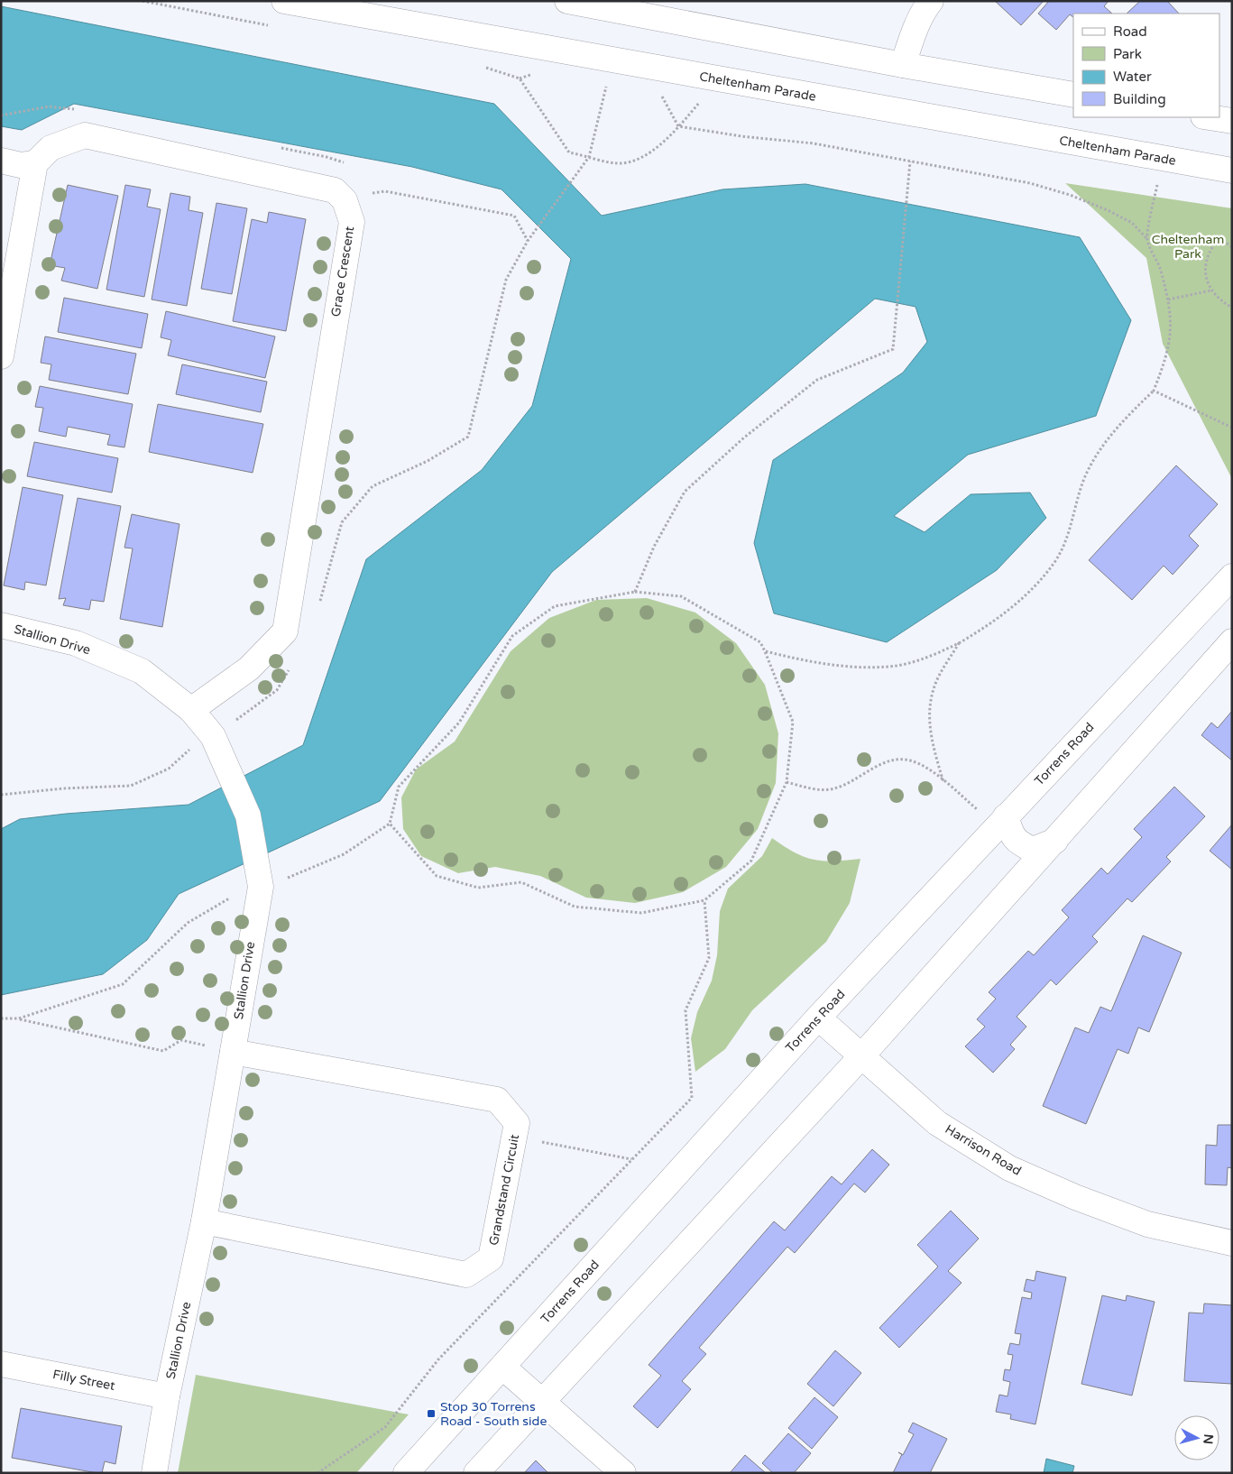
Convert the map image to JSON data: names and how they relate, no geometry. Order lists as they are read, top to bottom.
{
  "streets": {
    "main road": [
      "Cheltenham Parade",
      "Grace Crescent",
      "Stallion Drive",
      "Torrens Road",
      "Harrison Road",
      "Grandstand Circuit",
      "Filly Street"
    ]
  },
  "crossings": [
    ["Grace Crescent", "Stallion Drive"],
    ["Stallion Drive", "Grandstand Circuit"],
    ["Stallion Drive", "Filly Street"],
    ["Torrens Road", "Harrison Road"]
  ],
  "parks": ["Cheltenham Park"],
  "places": {
    "transit": ["Stop 30 Torrens Road - South side"]
  },
  "legend": [
    "Road",
    "Park",
    "Water",
    "Building"
  ],
  "north": "right"
}
